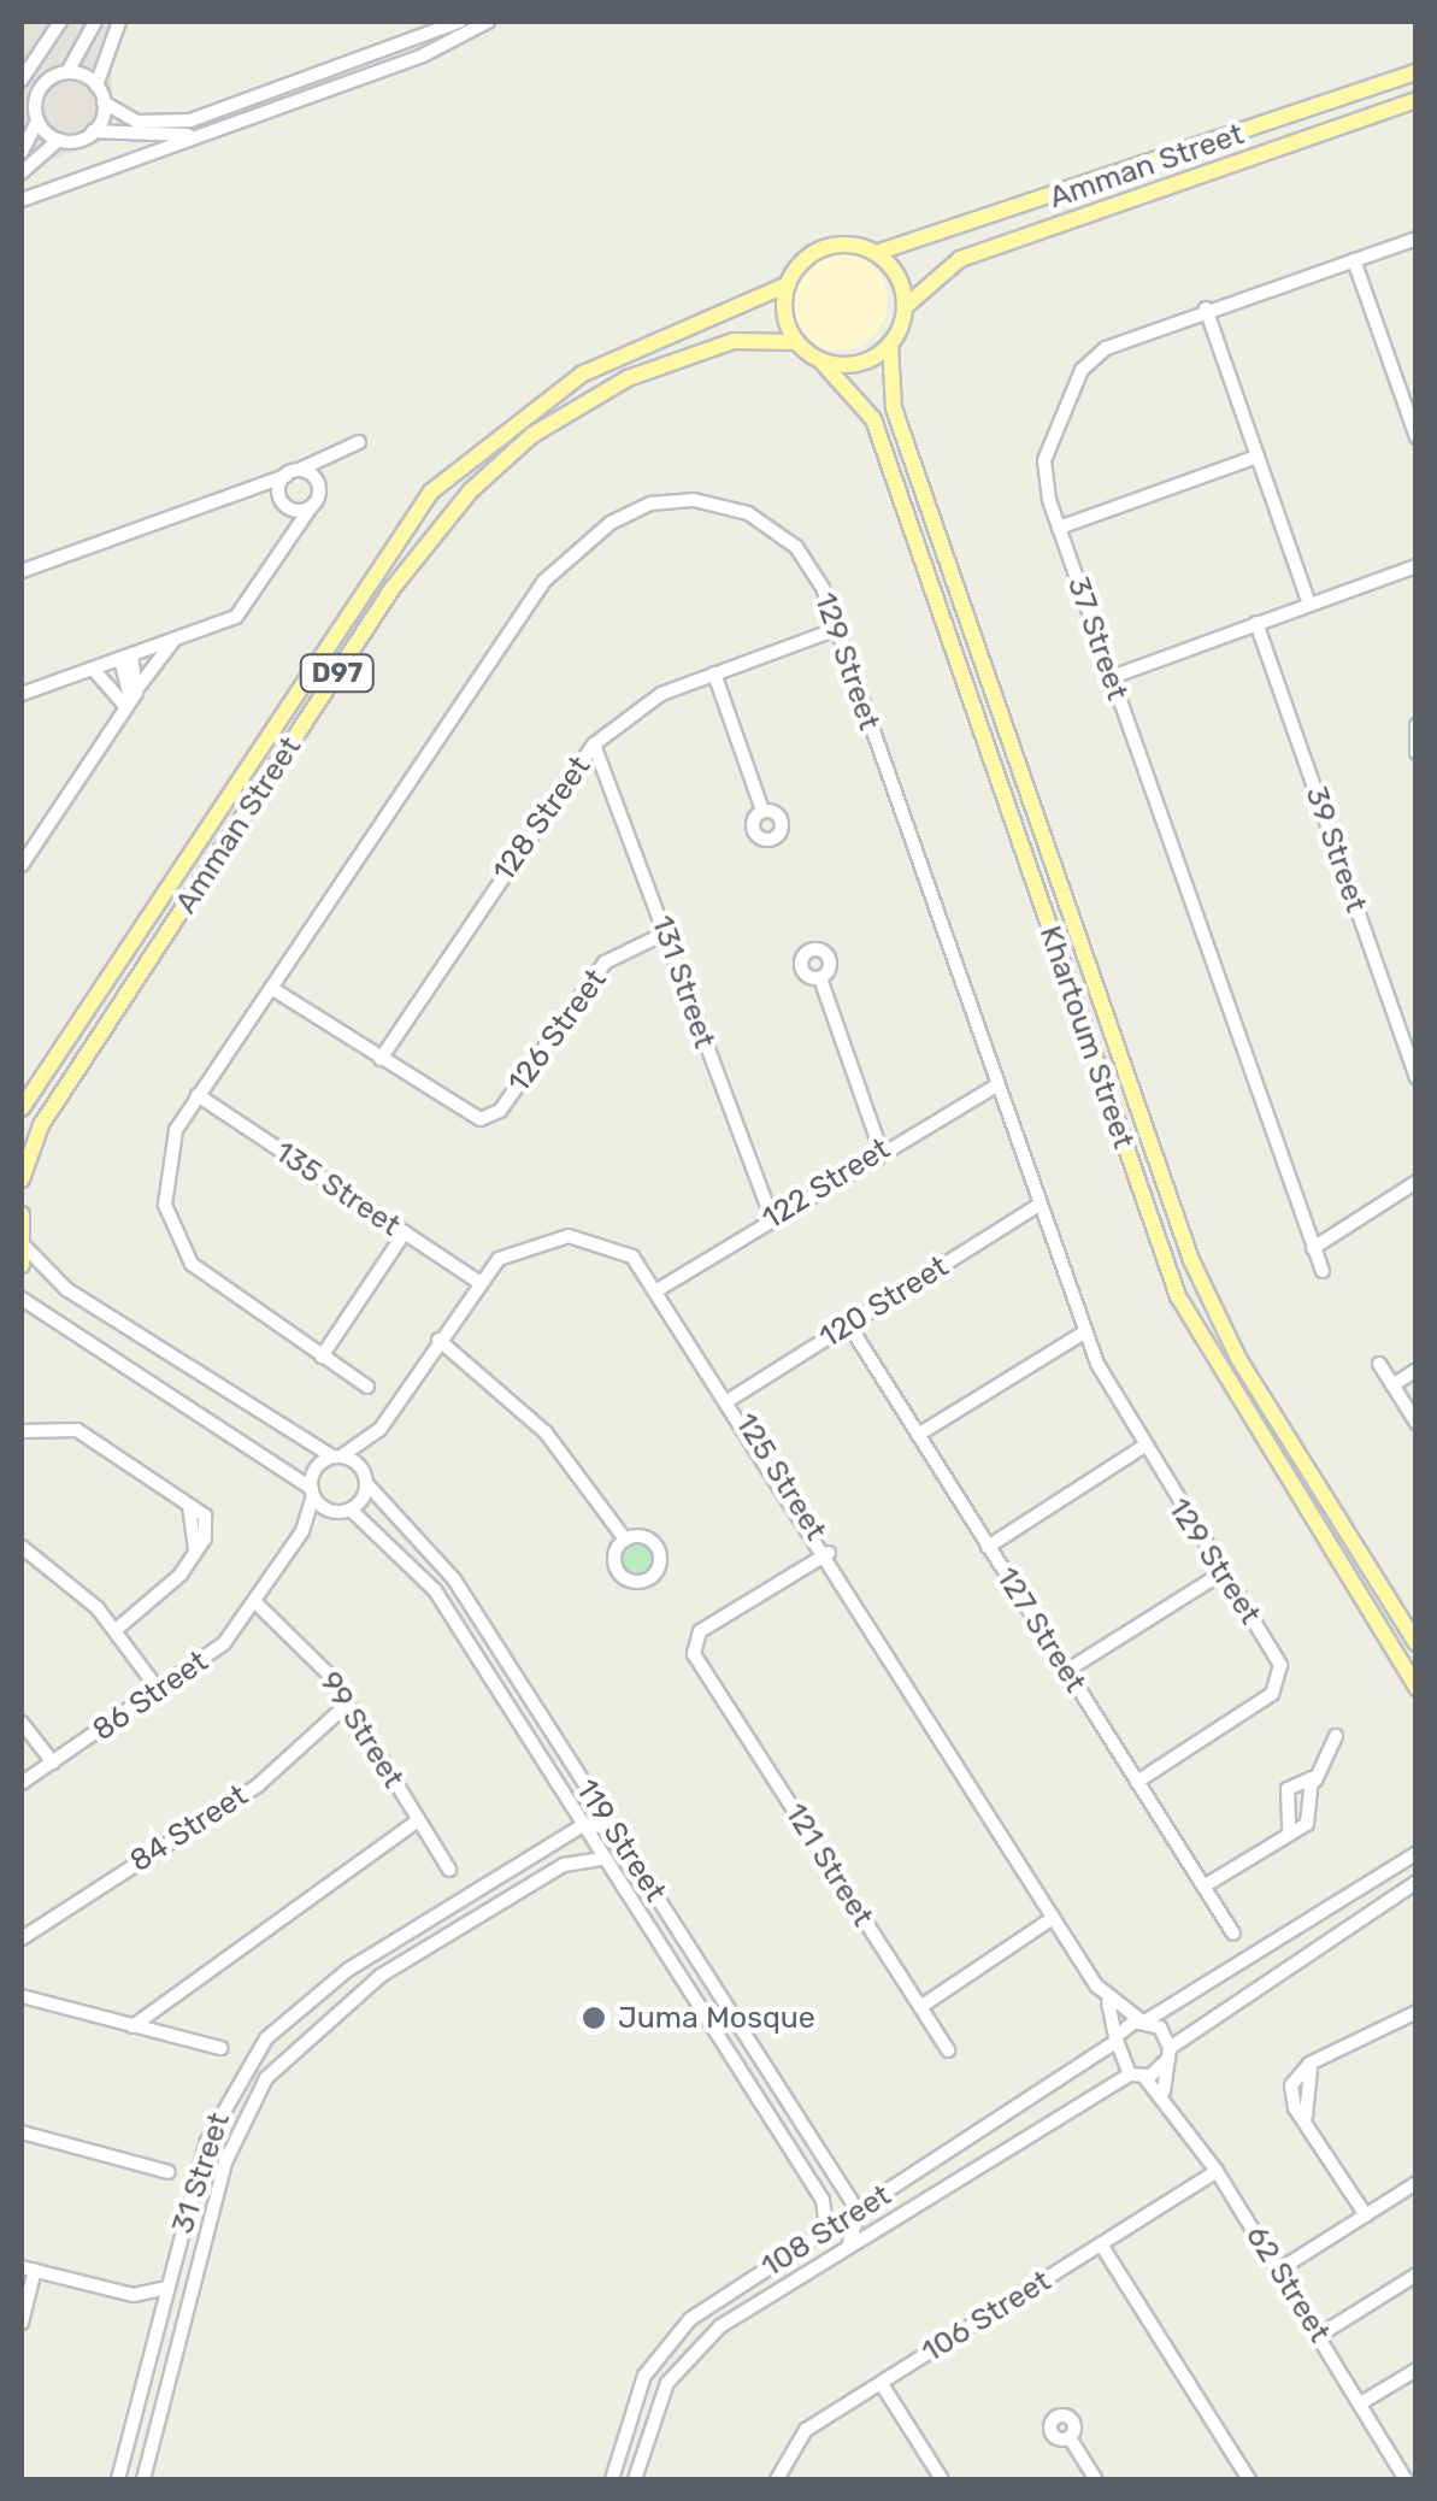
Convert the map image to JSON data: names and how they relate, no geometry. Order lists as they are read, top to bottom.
{
  "streets": {
    "main road": ["Amman Street", "D97", "Khartoum Street"],
    "street": [
      "37 Street",
      "129 Street",
      "128 Street",
      "39 Street",
      "131 Street",
      "126 Street",
      "122 Street",
      "135 Street",
      "120 Street",
      "125 Street",
      "127 Street",
      "86 Street",
      "99 Street",
      "84 Street",
      "119 Street",
      "121 Street",
      "31 Street",
      "108 Street",
      "62 Street",
      "106 Street"
    ]
  },
  "crossings": [
    ["Amman Street", "Khartoum Street"],
    ["129 Street", "128 Street"],
    ["129 Street", "126 Street"],
    ["129 Street", "122 Street"],
    ["129 Street", "135 Street"],
    ["129 Street", "120 Street"],
    ["129 Street", "127 Street"],
    ["128 Street", "131 Street"],
    ["128 Street", "126 Street"],
    ["131 Street", "126 Street"],
    ["131 Street", "122 Street"],
    ["122 Street", "125 Street"],
    ["135 Street", "125 Street"],
    ["120 Street", "125 Street"],
    ["120 Street", "127 Street"],
    ["125 Street", "86 Street"],
    ["125 Street", "119 Street"],
    ["125 Street", "121 Street"],
    ["125 Street", "108 Street"],
    ["125 Street", "62 Street"],
    ["86 Street", "99 Street"],
    ["86 Street", "119 Street"],
    ["99 Street", "84 Street"],
    ["119 Street", "31 Street"],
    ["119 Street", "108 Street"],
    ["108 Street", "62 Street"],
    ["62 Street", "106 Street"]
  ],
  "places": ["Juma Mosque"]
}
